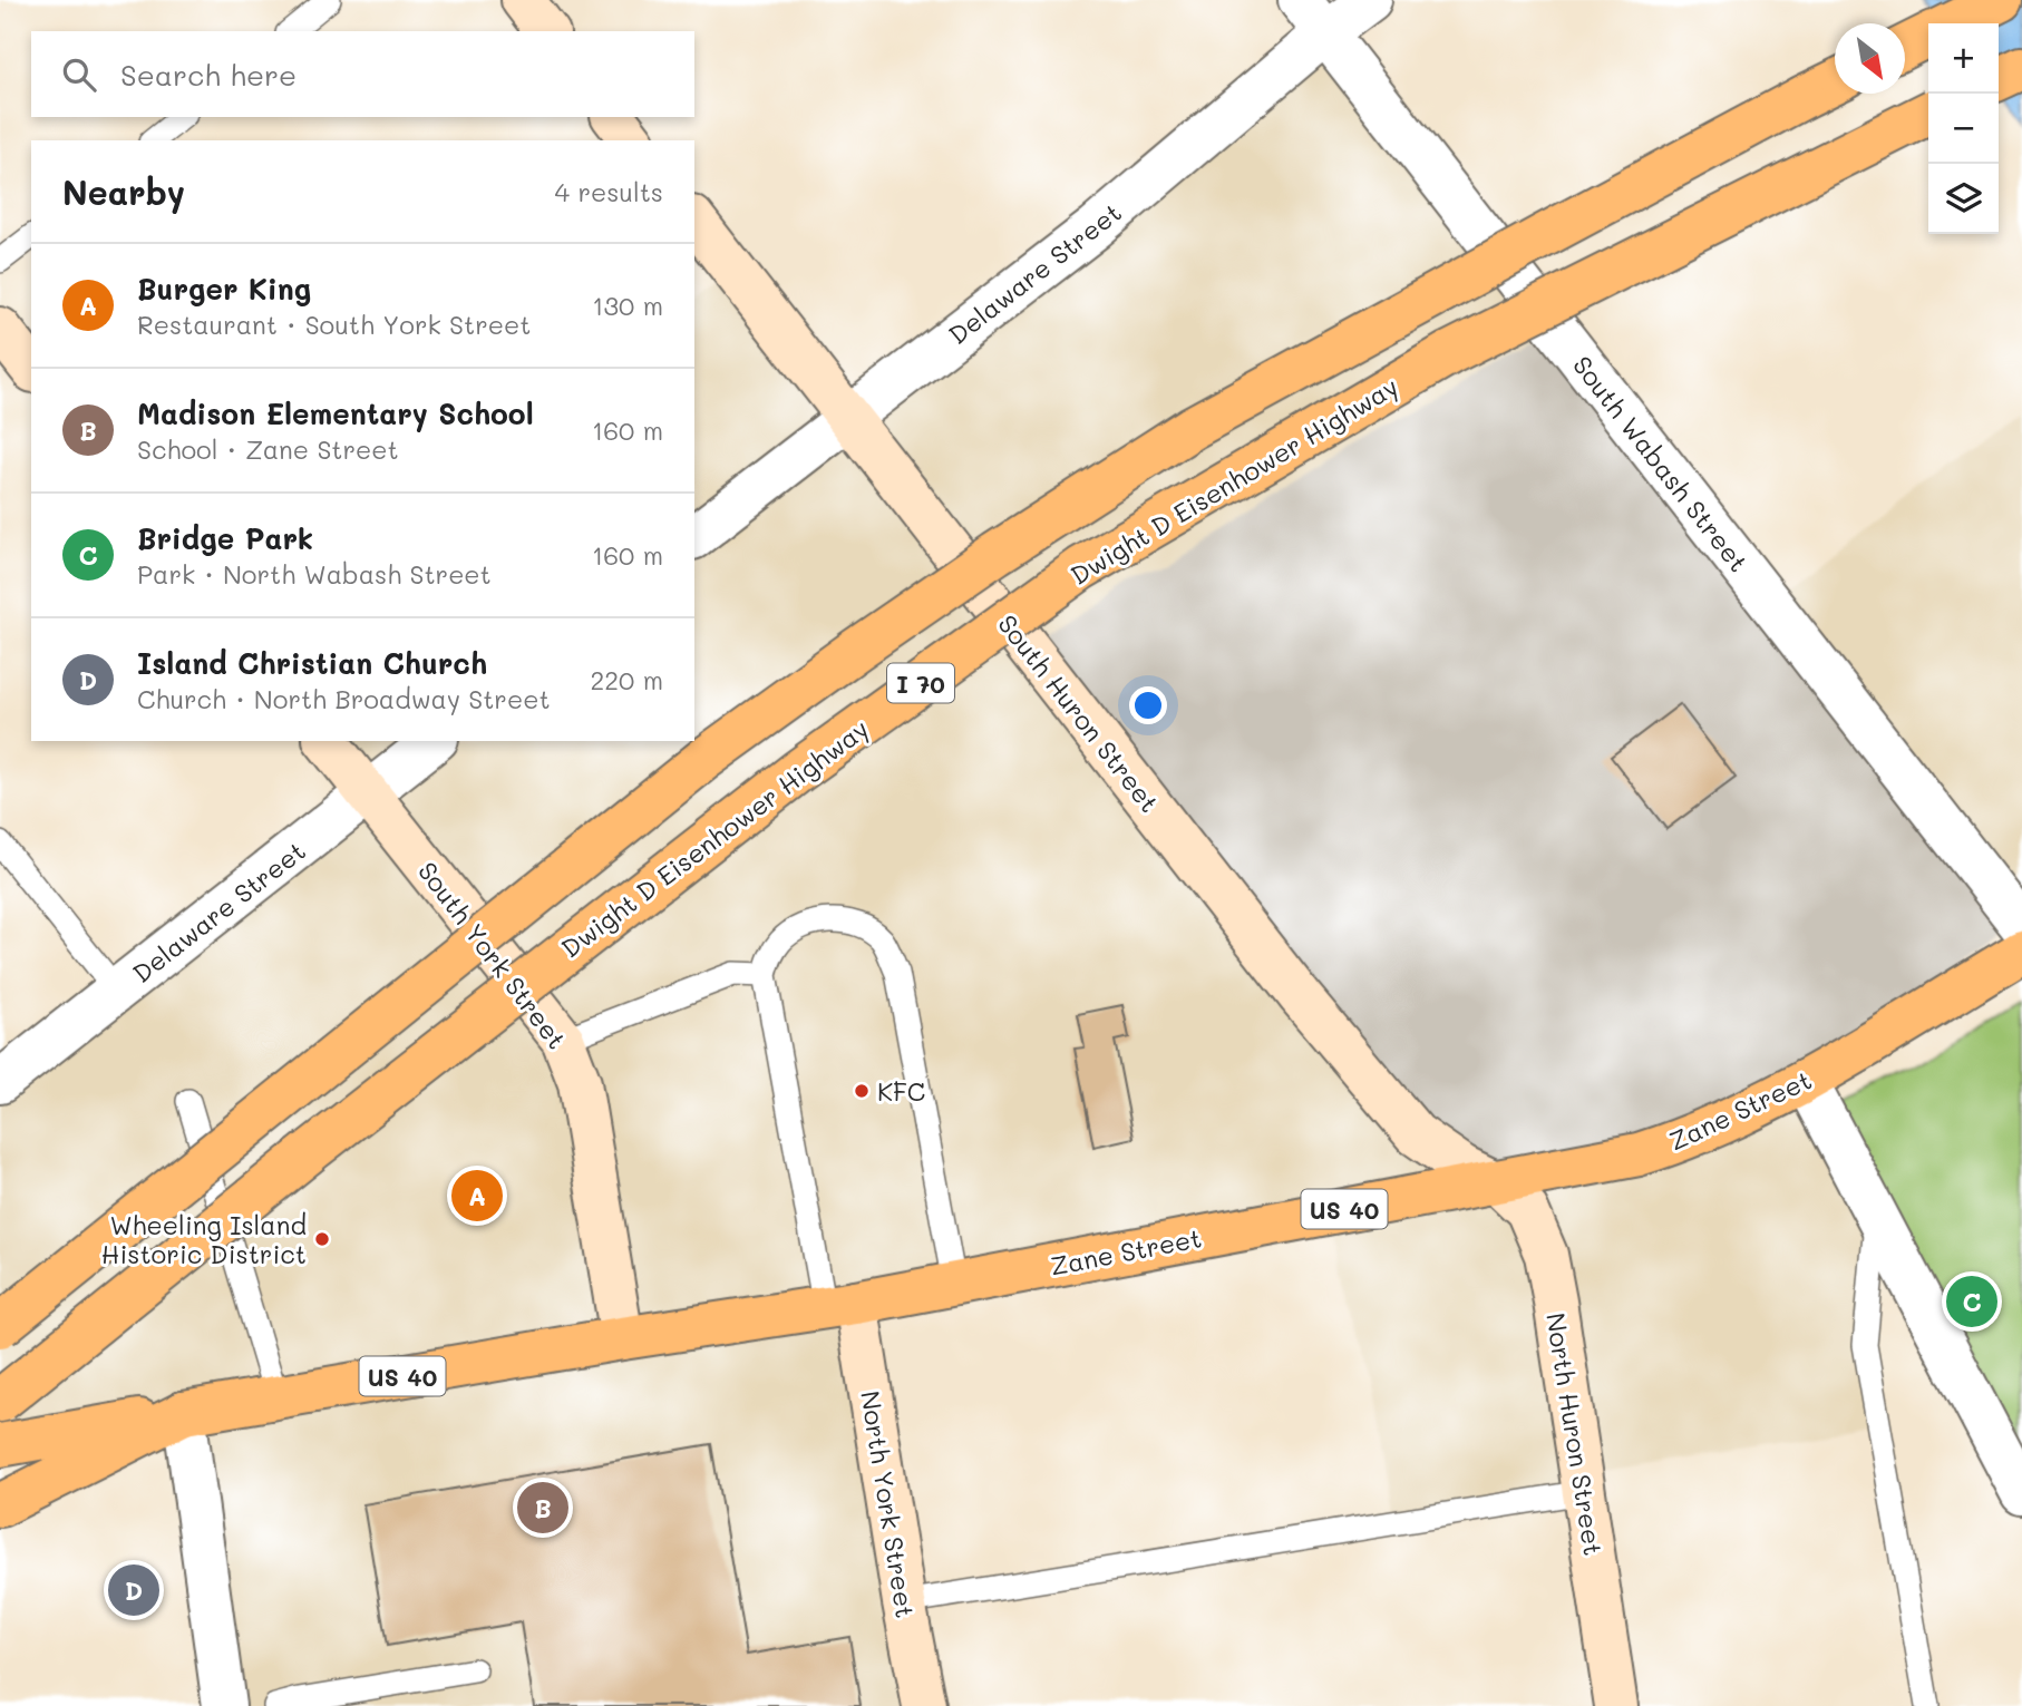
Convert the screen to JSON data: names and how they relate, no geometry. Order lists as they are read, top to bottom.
{
  "streets": {
    "main road": [
      "Dwight D Eisenhower Highway",
      "I 70",
      "Zane Street",
      "US 40"
    ],
    "street": [
      "Delaware Street",
      "South Wabash Street",
      "South Huron Street",
      "South York Street",
      "North Huron Street",
      "North York Street"
    ]
  },
  "crossings": [
    ["Delaware Street", "South Wabash Street"],
    ["Delaware Street", "South Huron Street"],
    ["Delaware Street", "South York Street"],
    ["South Huron Street", "Zane Street"],
    ["South Huron Street", "North Huron Street"],
    ["South York Street", "Zane Street"],
    ["Zane Street", "US 40"],
    ["Zane Street", "North Huron Street"],
    ["Zane Street", "North York Street"]
  ],
  "places": ["KFC", "Wheeling Island Historic District"],
  "north": "bottom right",
  "page": {
    "map_buttons": ["+", "−"],
    "search": "Search here",
    "heading": ["Nearby", "4 results"],
    "list": [
      {
        "mark": "A",
        "name": "Burger King",
        "note": "Restaurant · South York Street",
        "value": "130 m"
      },
      {
        "mark": "B",
        "name": "Madison Elementary School",
        "note": "School · Zane Street",
        "value": "160 m"
      },
      {
        "mark": "C",
        "name": "Bridge Park",
        "note": "Park · North Wabash Street",
        "value": "160 m"
      },
      {
        "mark": "D",
        "name": "Island Christian Church",
        "note": "Church · North Broadway Street",
        "value": "220 m"
      }
    ],
    "pins": [
      "A",
      "C",
      "B",
      "D"
    ]
  }
}
